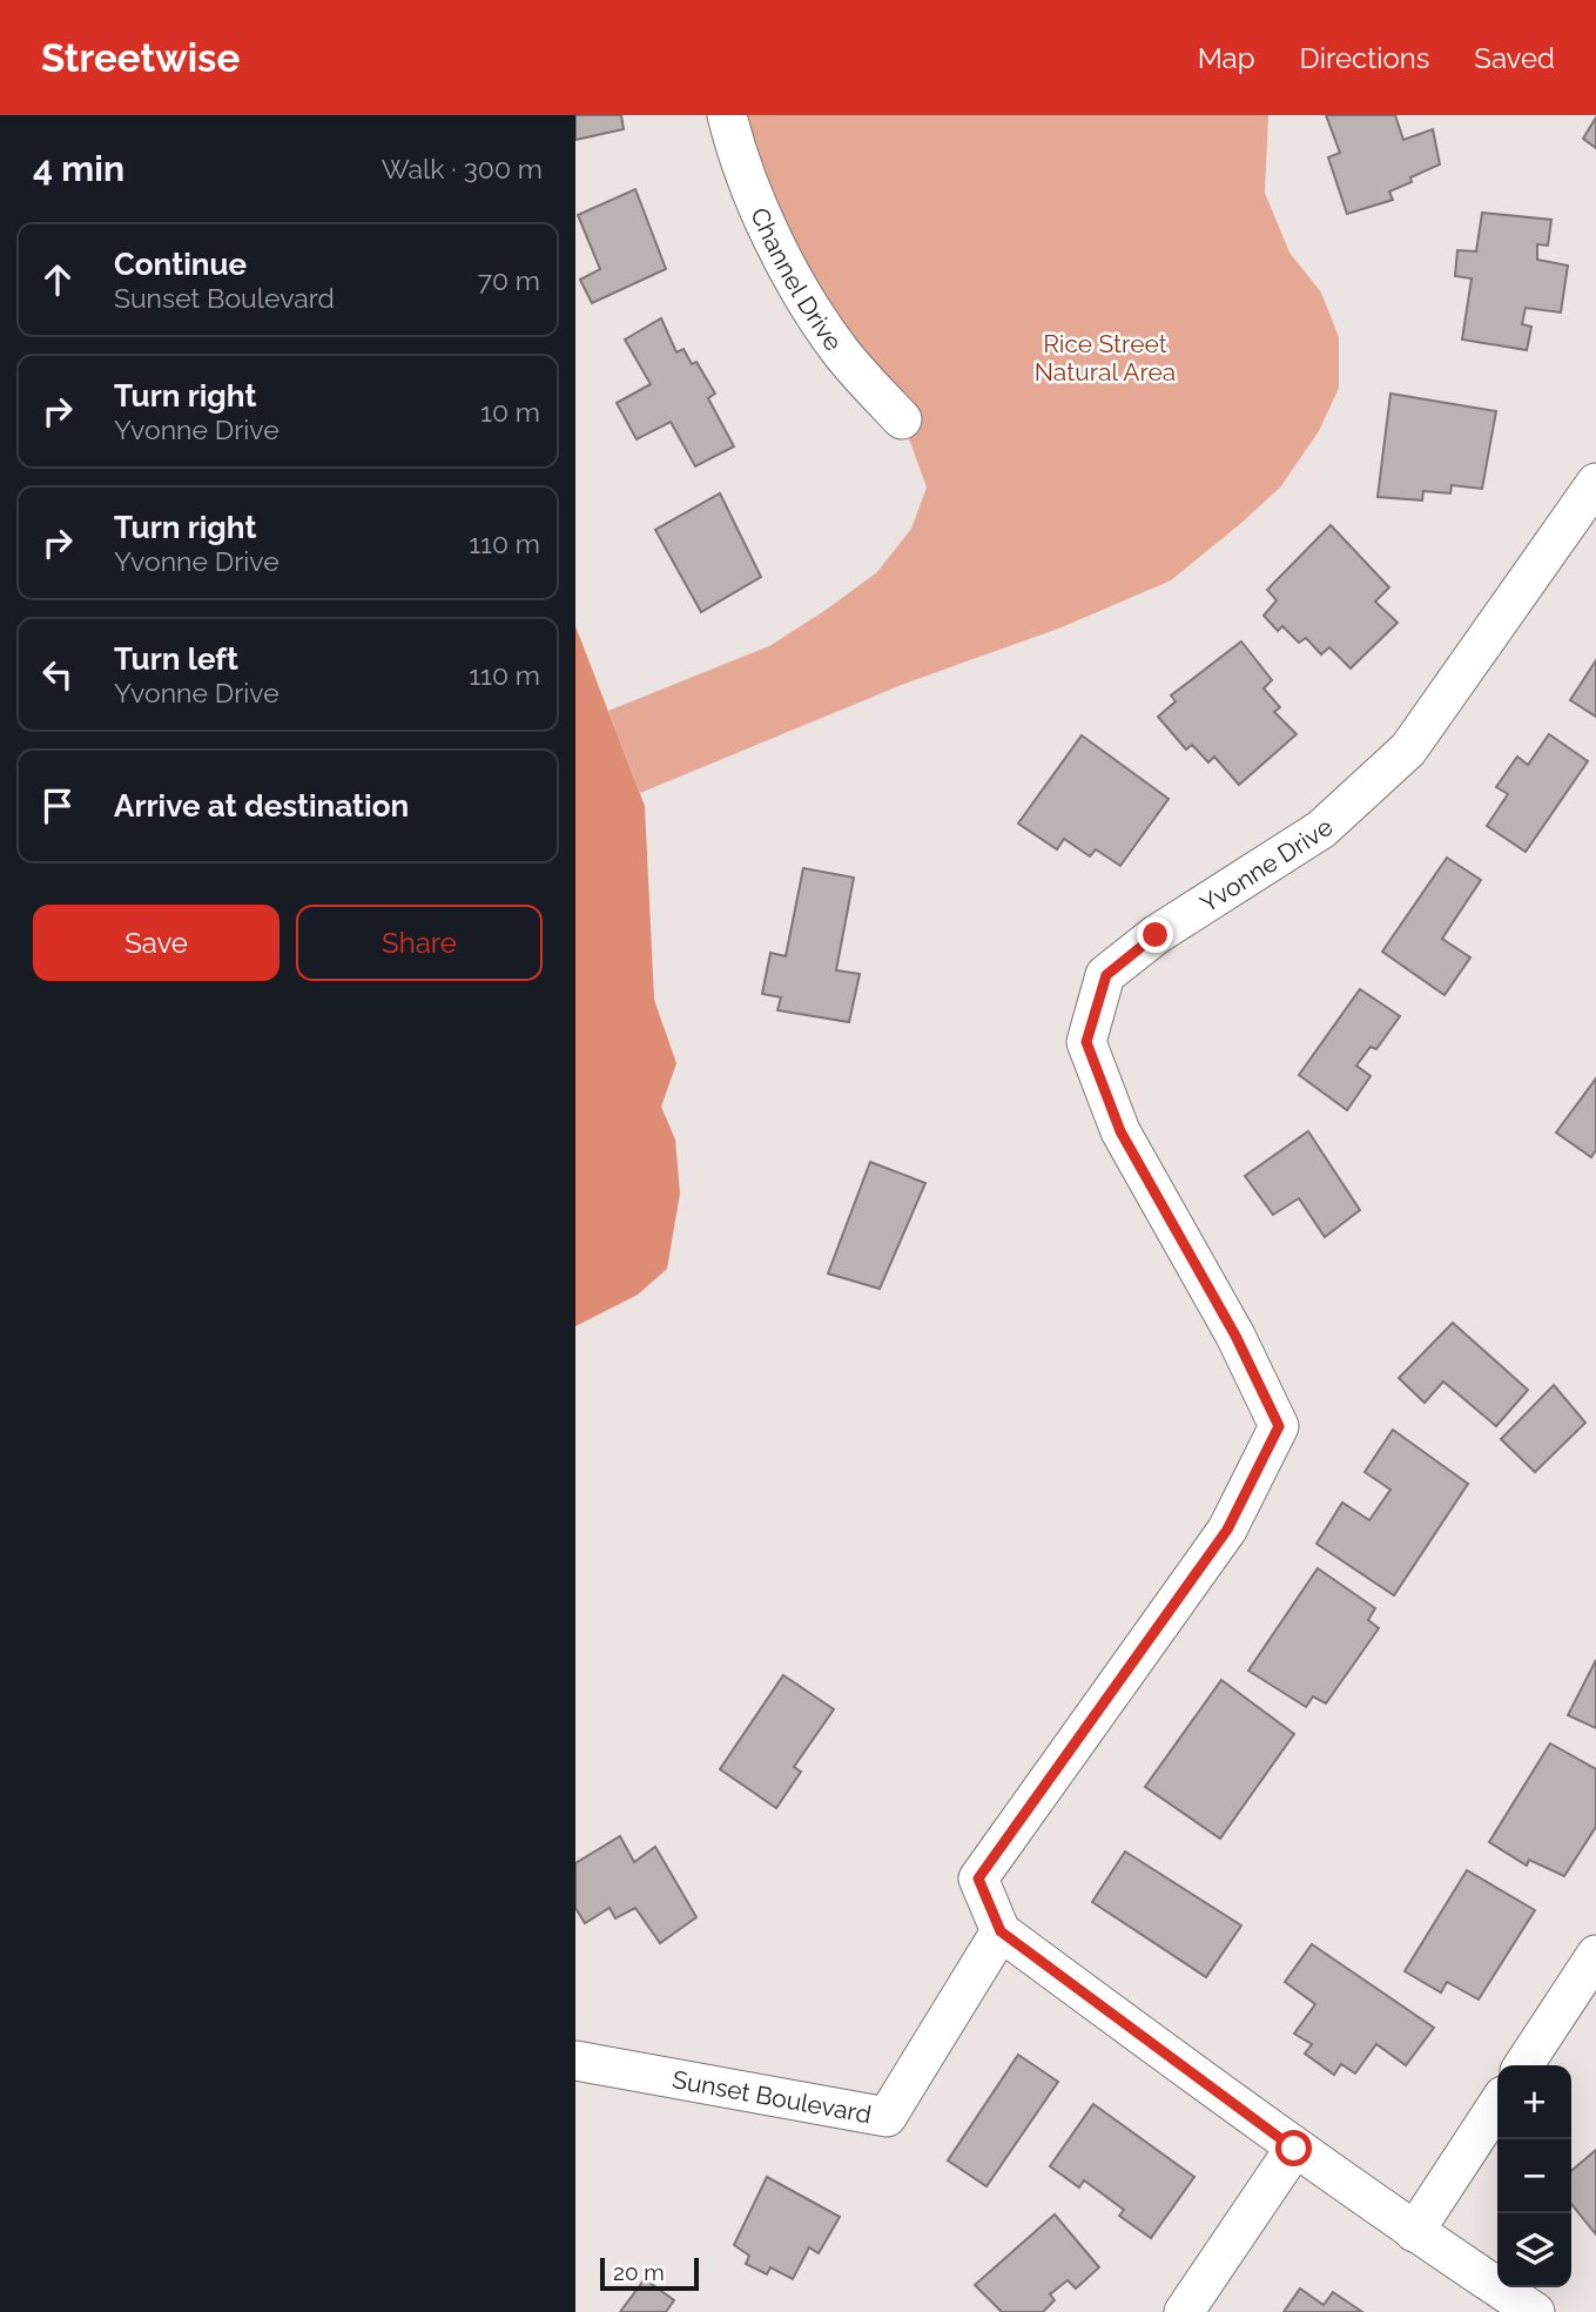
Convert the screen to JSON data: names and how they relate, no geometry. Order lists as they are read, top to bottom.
{
  "streets": {
    "street": ["Channel Drive", "Yvonne Drive", "Sunset Boulevard"]
  },
  "crossings": [
    ["Yvonne Drive", "Sunset Boulevard"]
  ],
  "parks": ["Rice Street Natural Area"],
  "scale_bar": "20 m",
  "page": {
    "header": "Streetwise",
    "nav": ["Map", "Directions", "Saved"],
    "heading": ["4 min", "Walk · 300 m"],
    "list": [
      ["Continue", "Sunset Boulevard", "70 m"],
      ["Turn right", "Yvonne Drive", "10 m"],
      ["Turn right", "Yvonne Drive", "110 m"],
      ["Turn left", "Yvonne Drive", "110 m"],
      "Arrive at destination"
    ],
    "buttons": ["Save", "Share"],
    "map_buttons": ["+", "−"],
    "scale": "20 m"
  }
}
